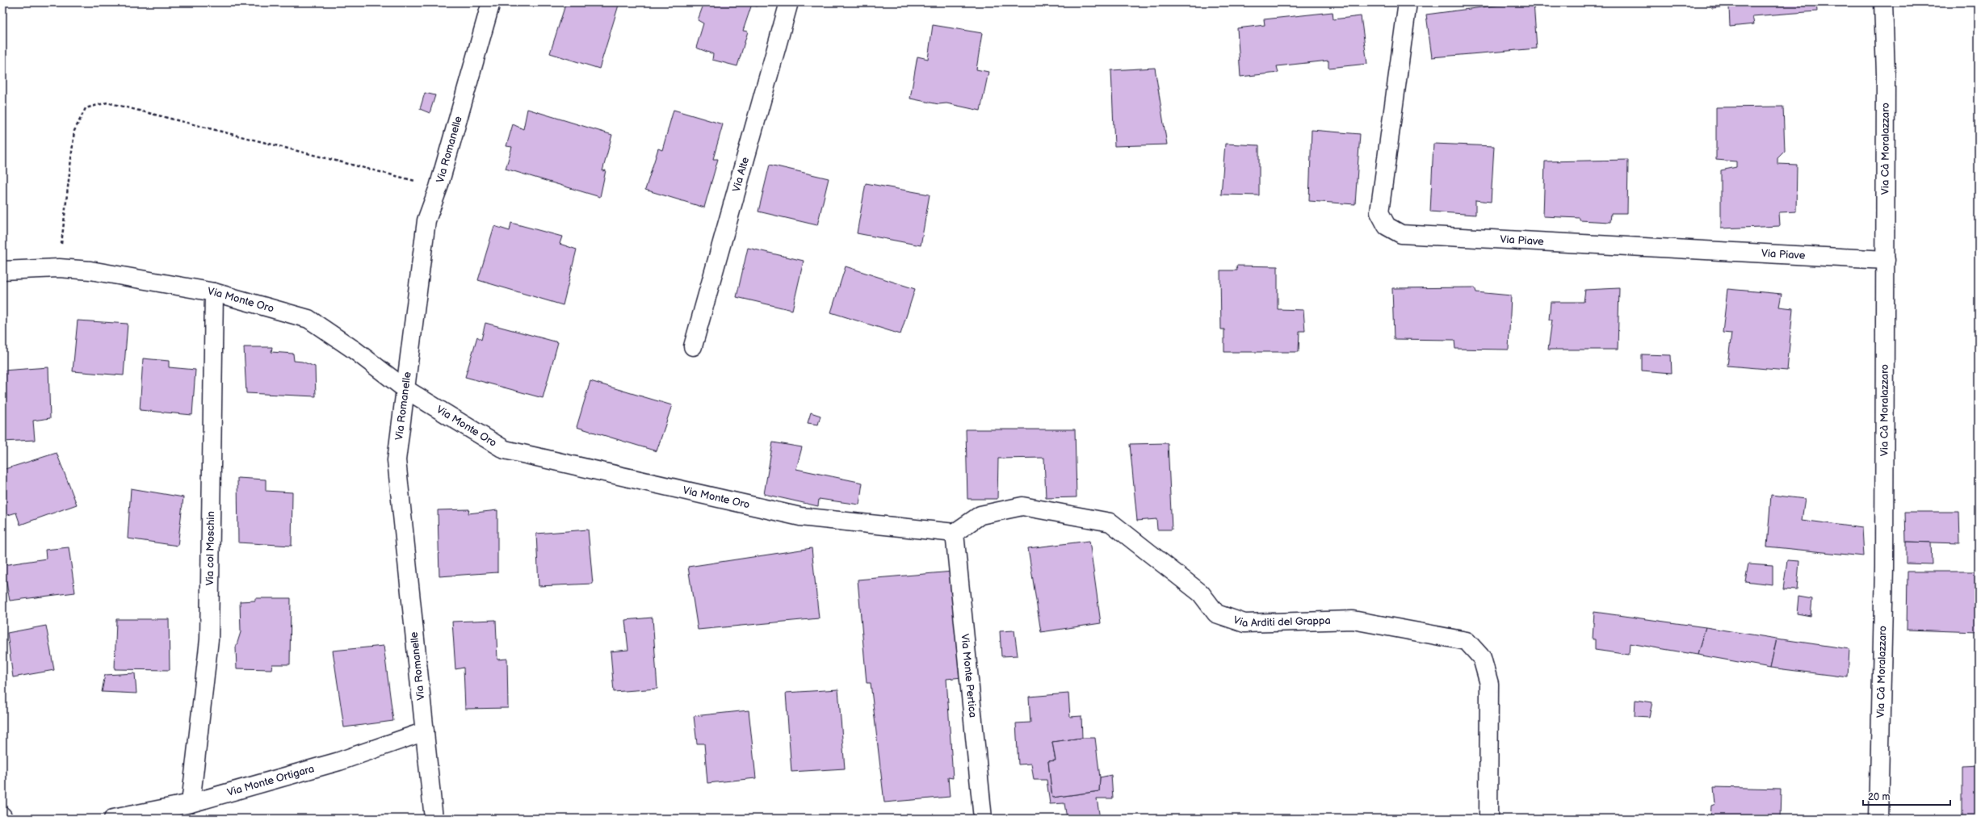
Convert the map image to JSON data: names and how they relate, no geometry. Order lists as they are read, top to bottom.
{
  "streets": {
    "street": [
      "Via Cà Moralazzaro",
      "Via Romanelle",
      "Via Alte",
      "Via Piave",
      "Via Monte Oro",
      "Via col Moschin",
      "Via Arditi del Grappa",
      "Via Monte Pertica",
      "Via Monte Ortigara"
    ]
  },
  "crossings": [
    ["Via Cà Moralazzaro", "Via Piave"],
    ["Via Romanelle", "Via Monte Oro"],
    ["Via Romanelle", "Via Monte Ortigara"],
    ["Via Monte Oro", "Via col Moschin"],
    ["Via Monte Oro", "Via Arditi del Grappa"],
    ["Via Monte Oro", "Via Monte Pertica"],
    ["Via col Moschin", "Via Monte Ortigara"],
    ["Via Arditi del Grappa", "Via Monte Pertica"]
  ],
  "scale_bar": "20 m"
}
